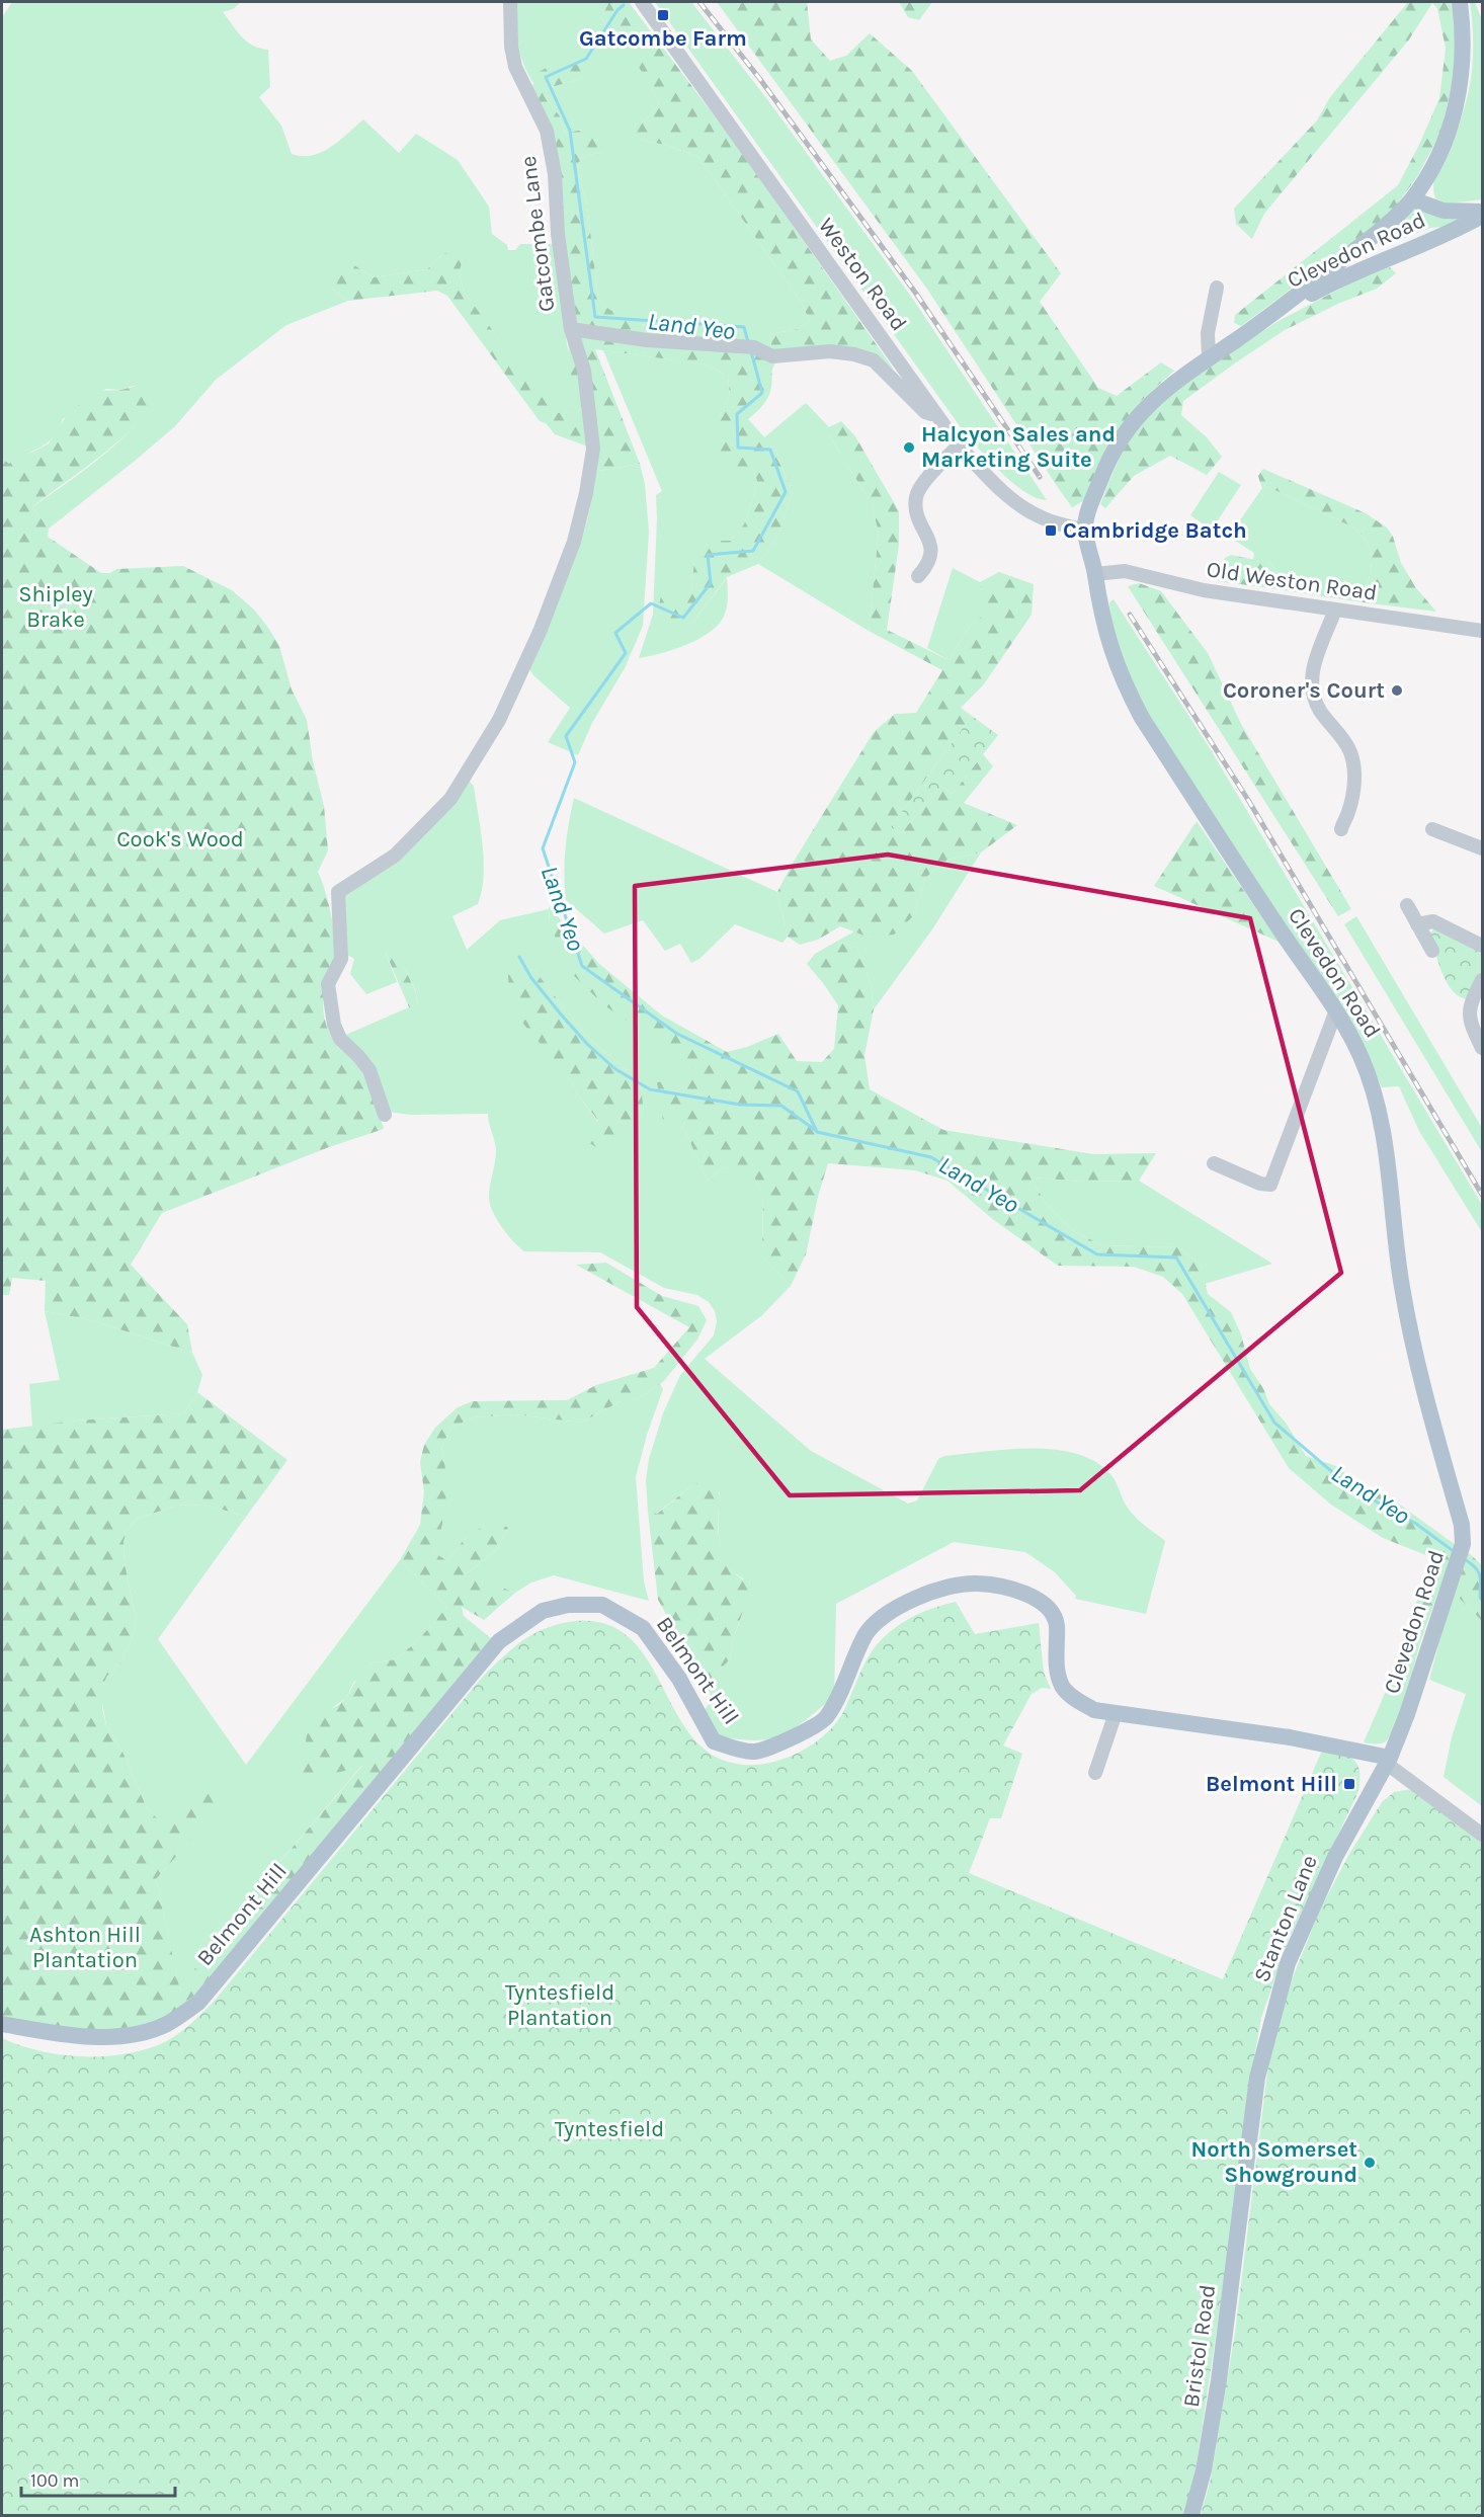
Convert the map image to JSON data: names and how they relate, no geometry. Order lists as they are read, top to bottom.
{
  "streets": {
    "main road": [
      "Clevedon Road",
      "Belmont Hill",
      "Stanton Lane",
      "Bristol Road"
    ],
    "street": ["Gatcombe Lane", "Weston Road", "Old Weston Road"]
  },
  "crossings": [
    ["Gatcombe Lane", "Weston Road"],
    ["Clevedon Road", "Weston Road"],
    ["Clevedon Road", "Old Weston Road"],
    ["Clevedon Road", "Belmont Hill"],
    ["Clevedon Road", "Stanton Lane"],
    ["Belmont Hill", "Stanton Lane"],
    ["Stanton Lane", "Bristol Road"]
  ],
  "water": ["Land Yeo"],
  "parks": [
    "Shipley Brake",
    "Cook's Wood",
    "Ashton Hill Plantation",
    "Tyntesfield Plantation",
    "Tyntesfield"
  ],
  "places": {
    "transit": ["Gatcombe Farm", "Cambridge Batch", "Belmont Hill"],
    "other": ["Halcyon Sales and Marketing Suite", "Coroner's Court", "North Somerset Showground"]
  },
  "scale_bar": "100 m"
}
